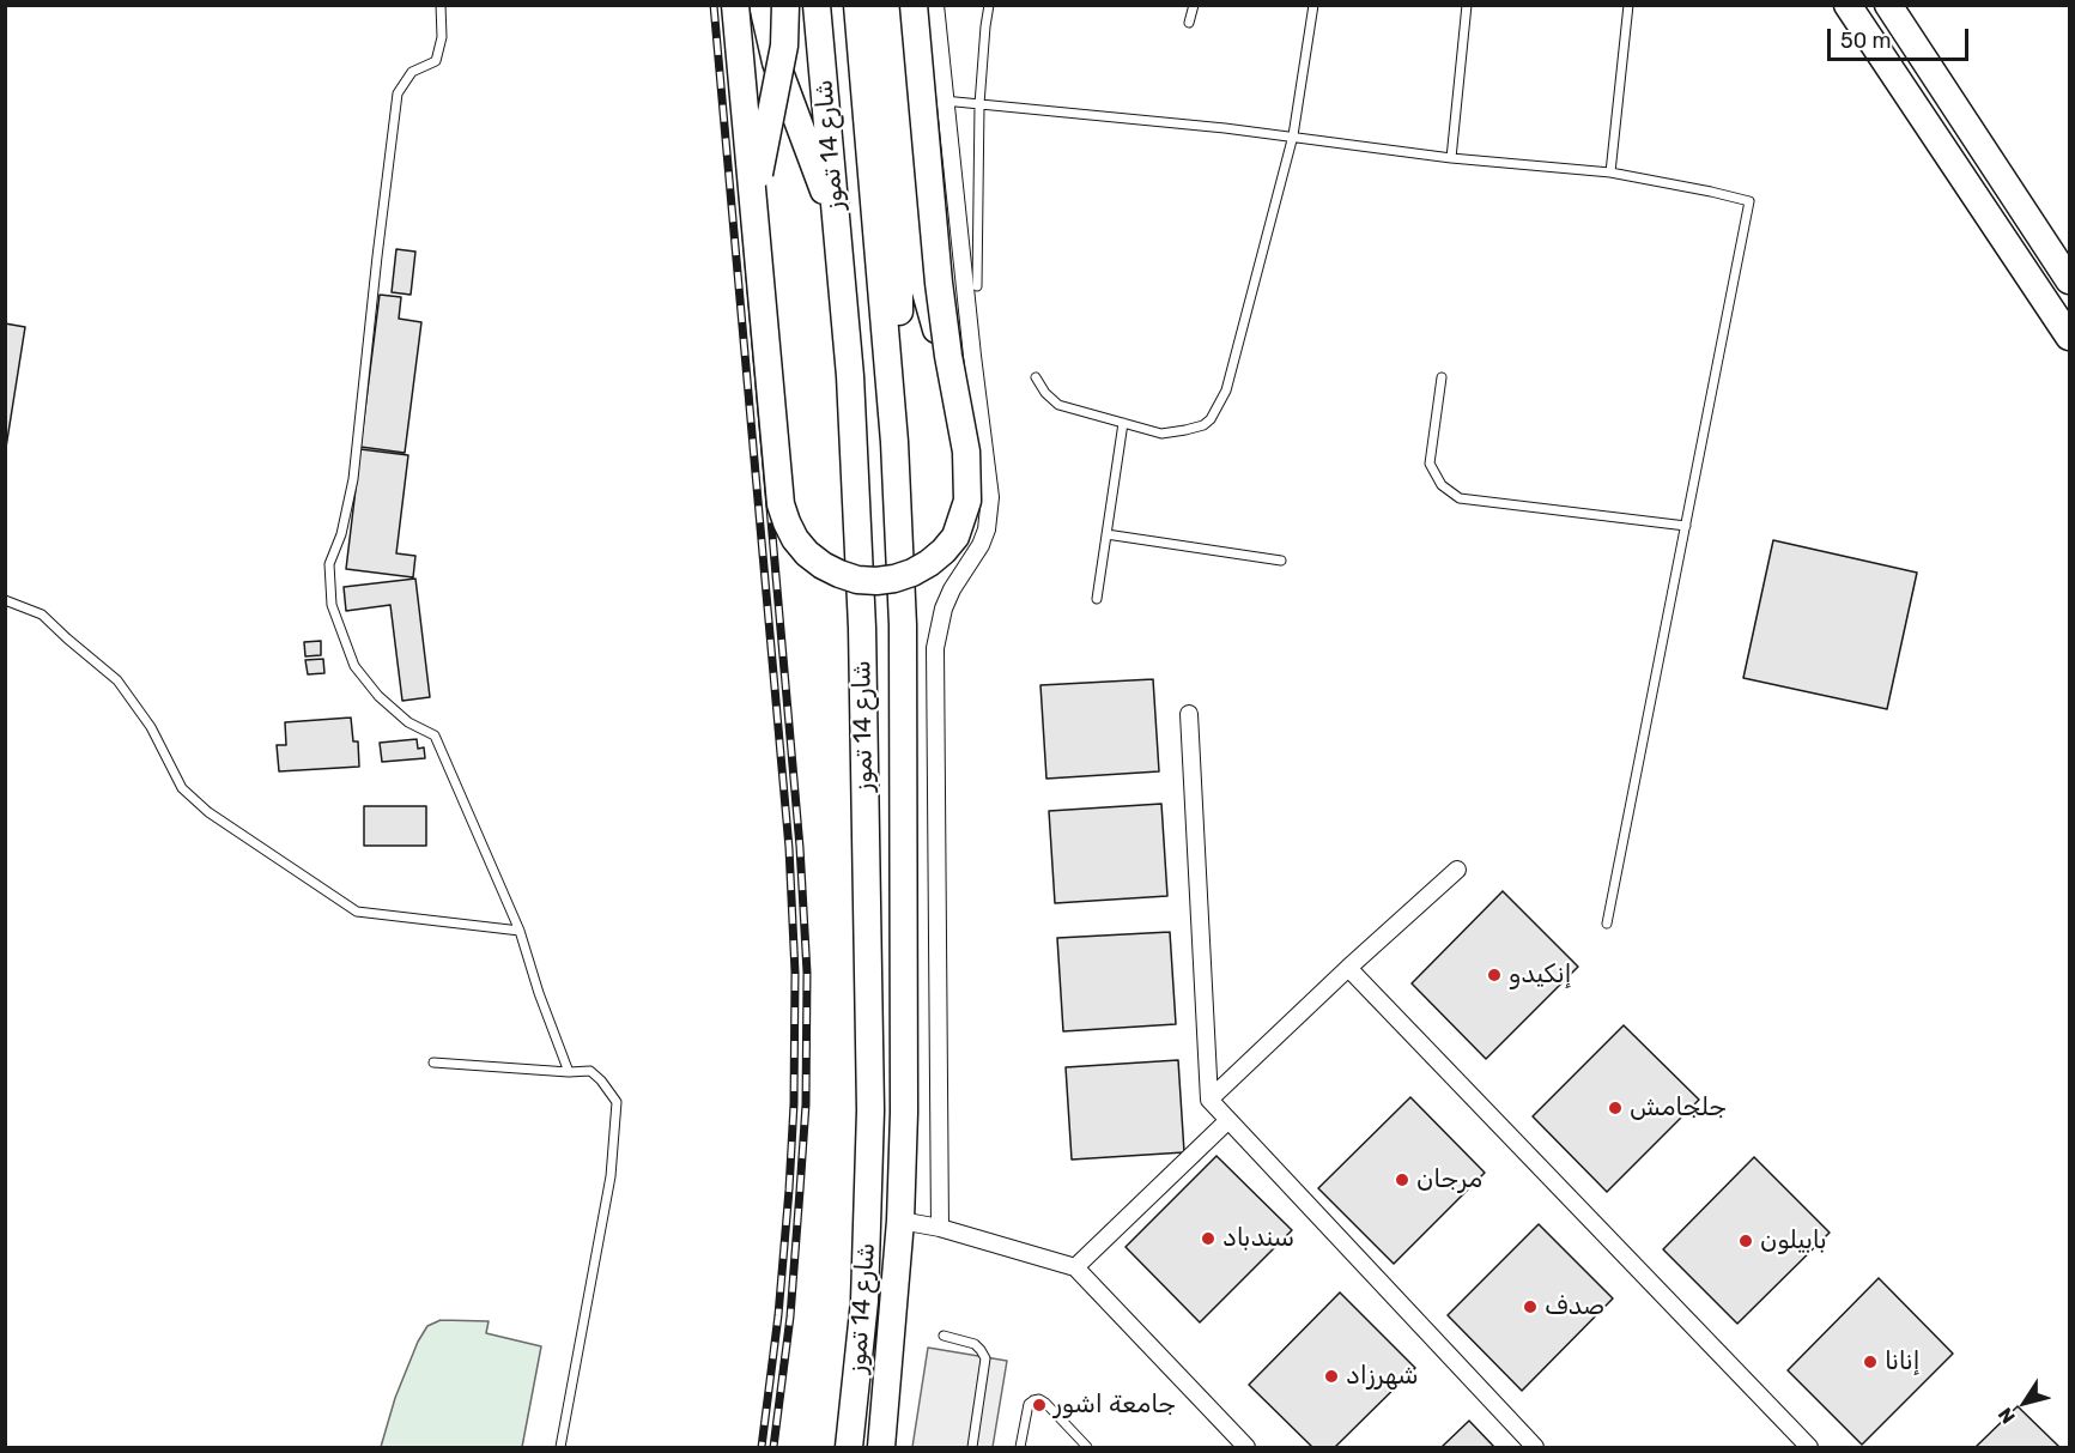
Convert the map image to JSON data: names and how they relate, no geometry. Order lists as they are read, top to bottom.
{
  "streets": {
    "main road": ["شارع 14 تموز"]
  },
  "places": [
    "إنكيدو",
    "جلجامش",
    "مرجان",
    "سندباد",
    "بابيلون",
    "صدف",
    "إنانا",
    "شهرزاد",
    "جامعة اشور"
  ],
  "scale_bar": "50 m",
  "north": "bottom left"
}
